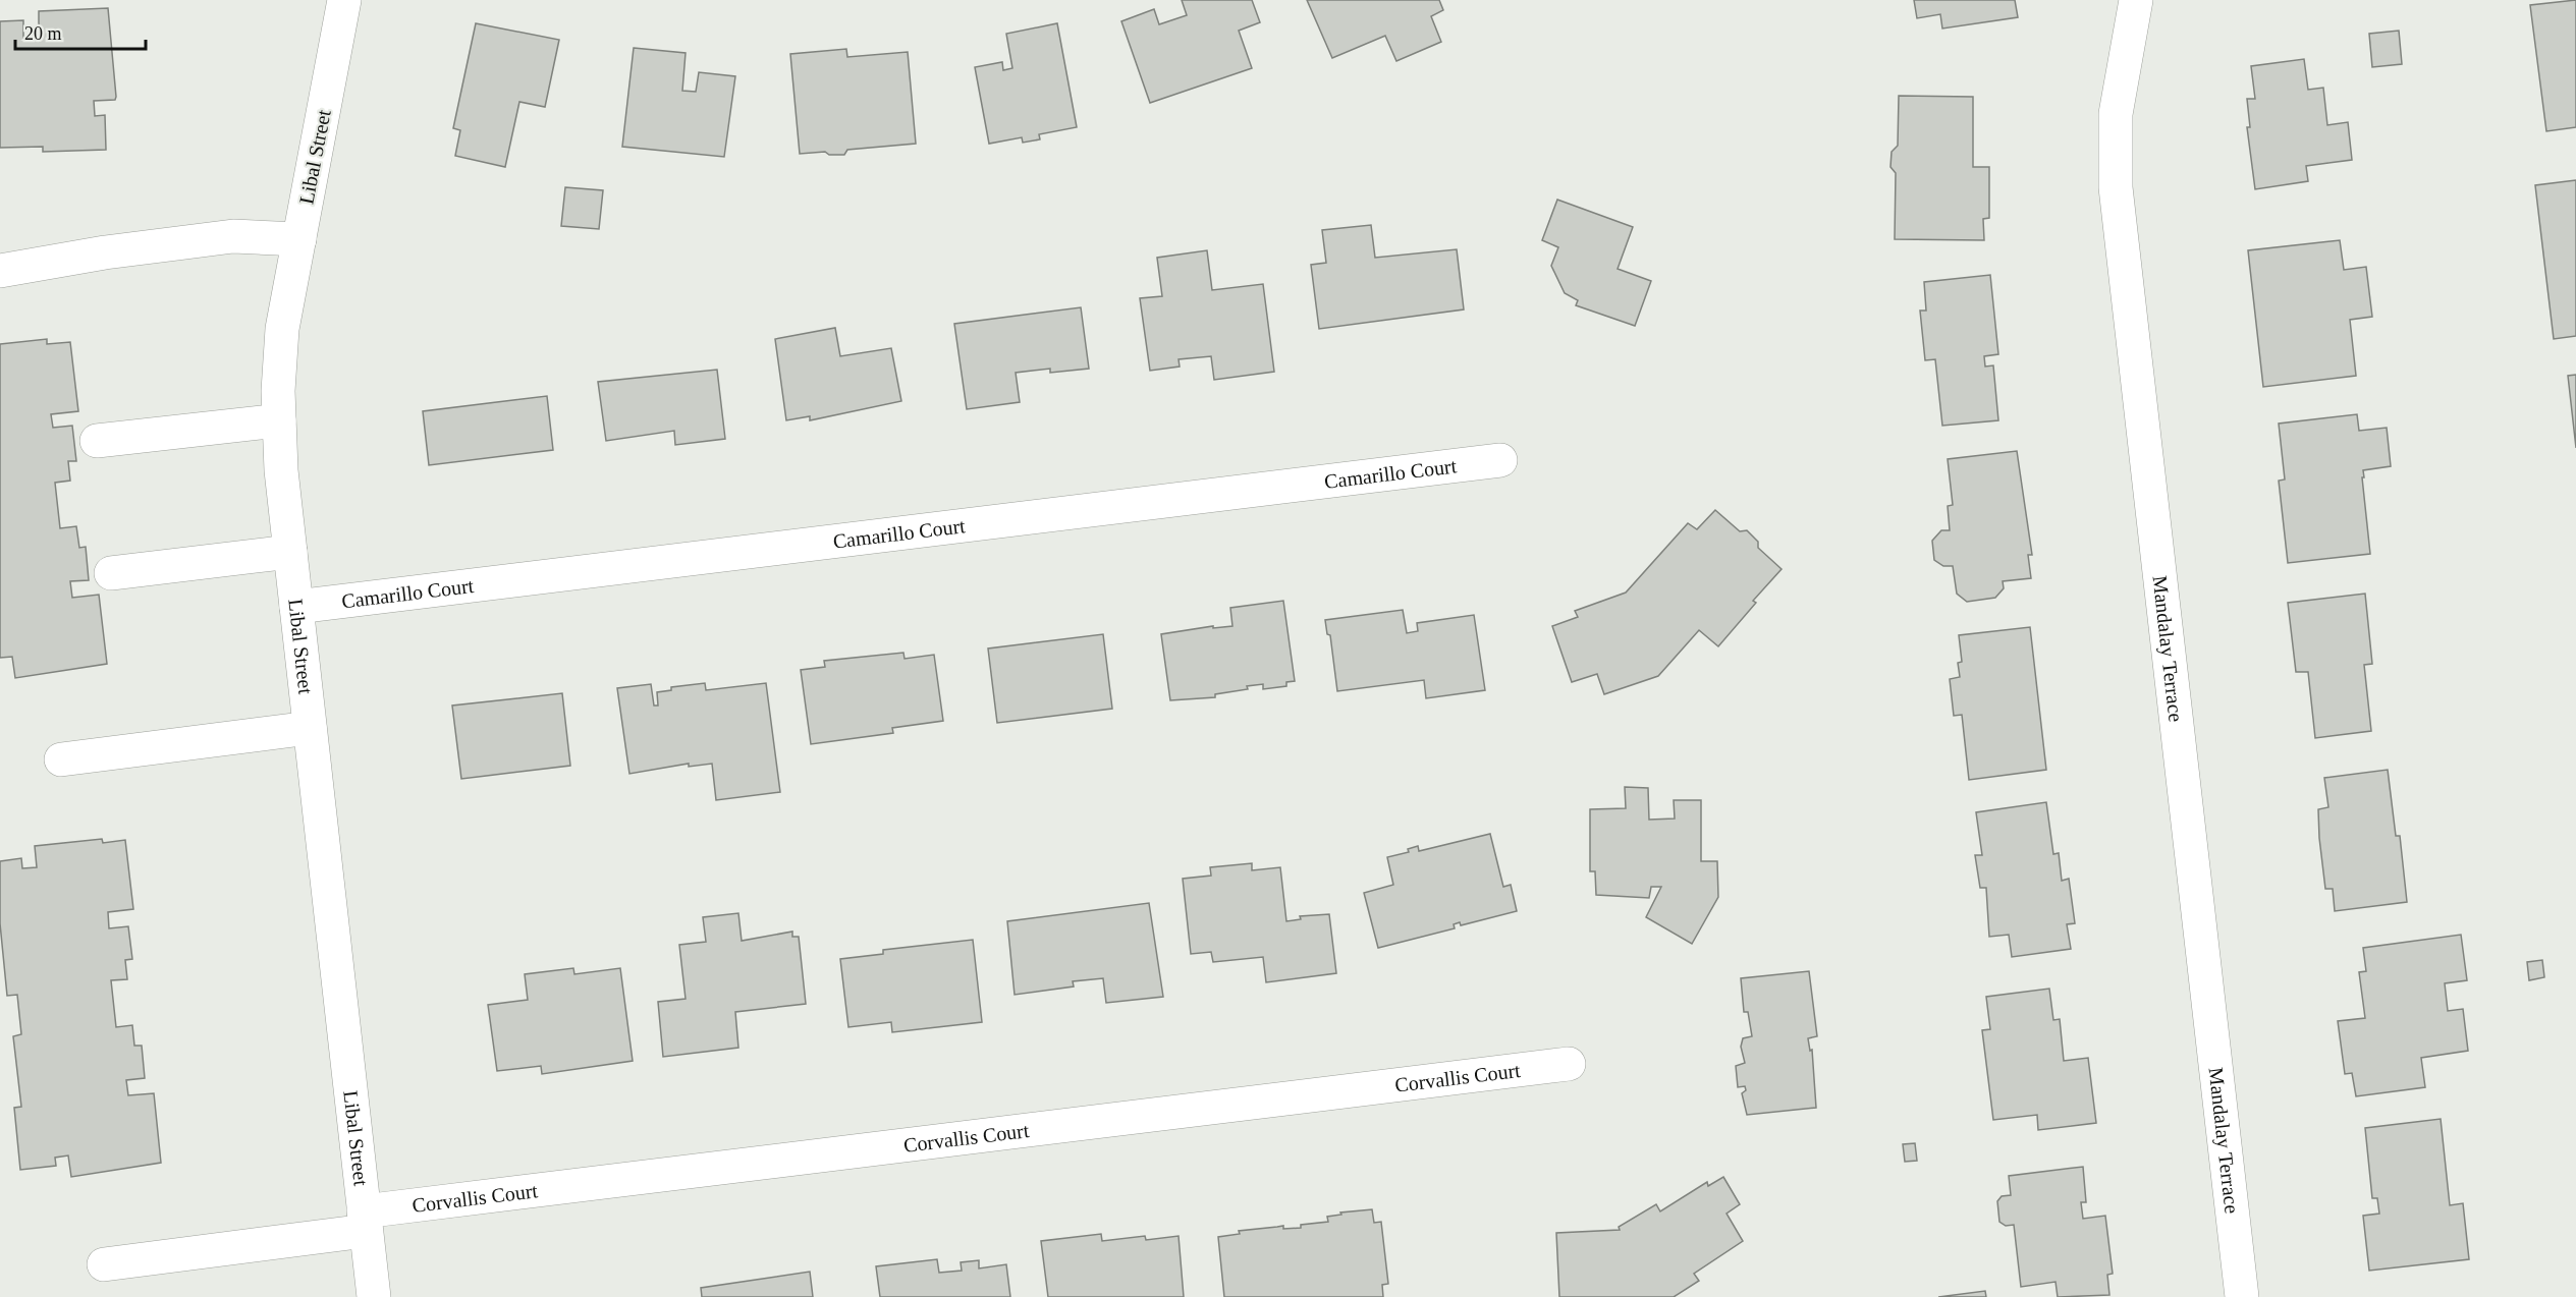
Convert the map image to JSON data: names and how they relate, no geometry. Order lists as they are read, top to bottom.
{
  "streets": {
    "street": [
      "Libal Street",
      "Camarillo Court",
      "Mandalay Terrace",
      "Corvallis Court"
    ]
  },
  "crossings": [
    ["Libal Street", "Camarillo Court"],
    ["Libal Street", "Corvallis Court"]
  ],
  "scale_bar": "20 m"
}
